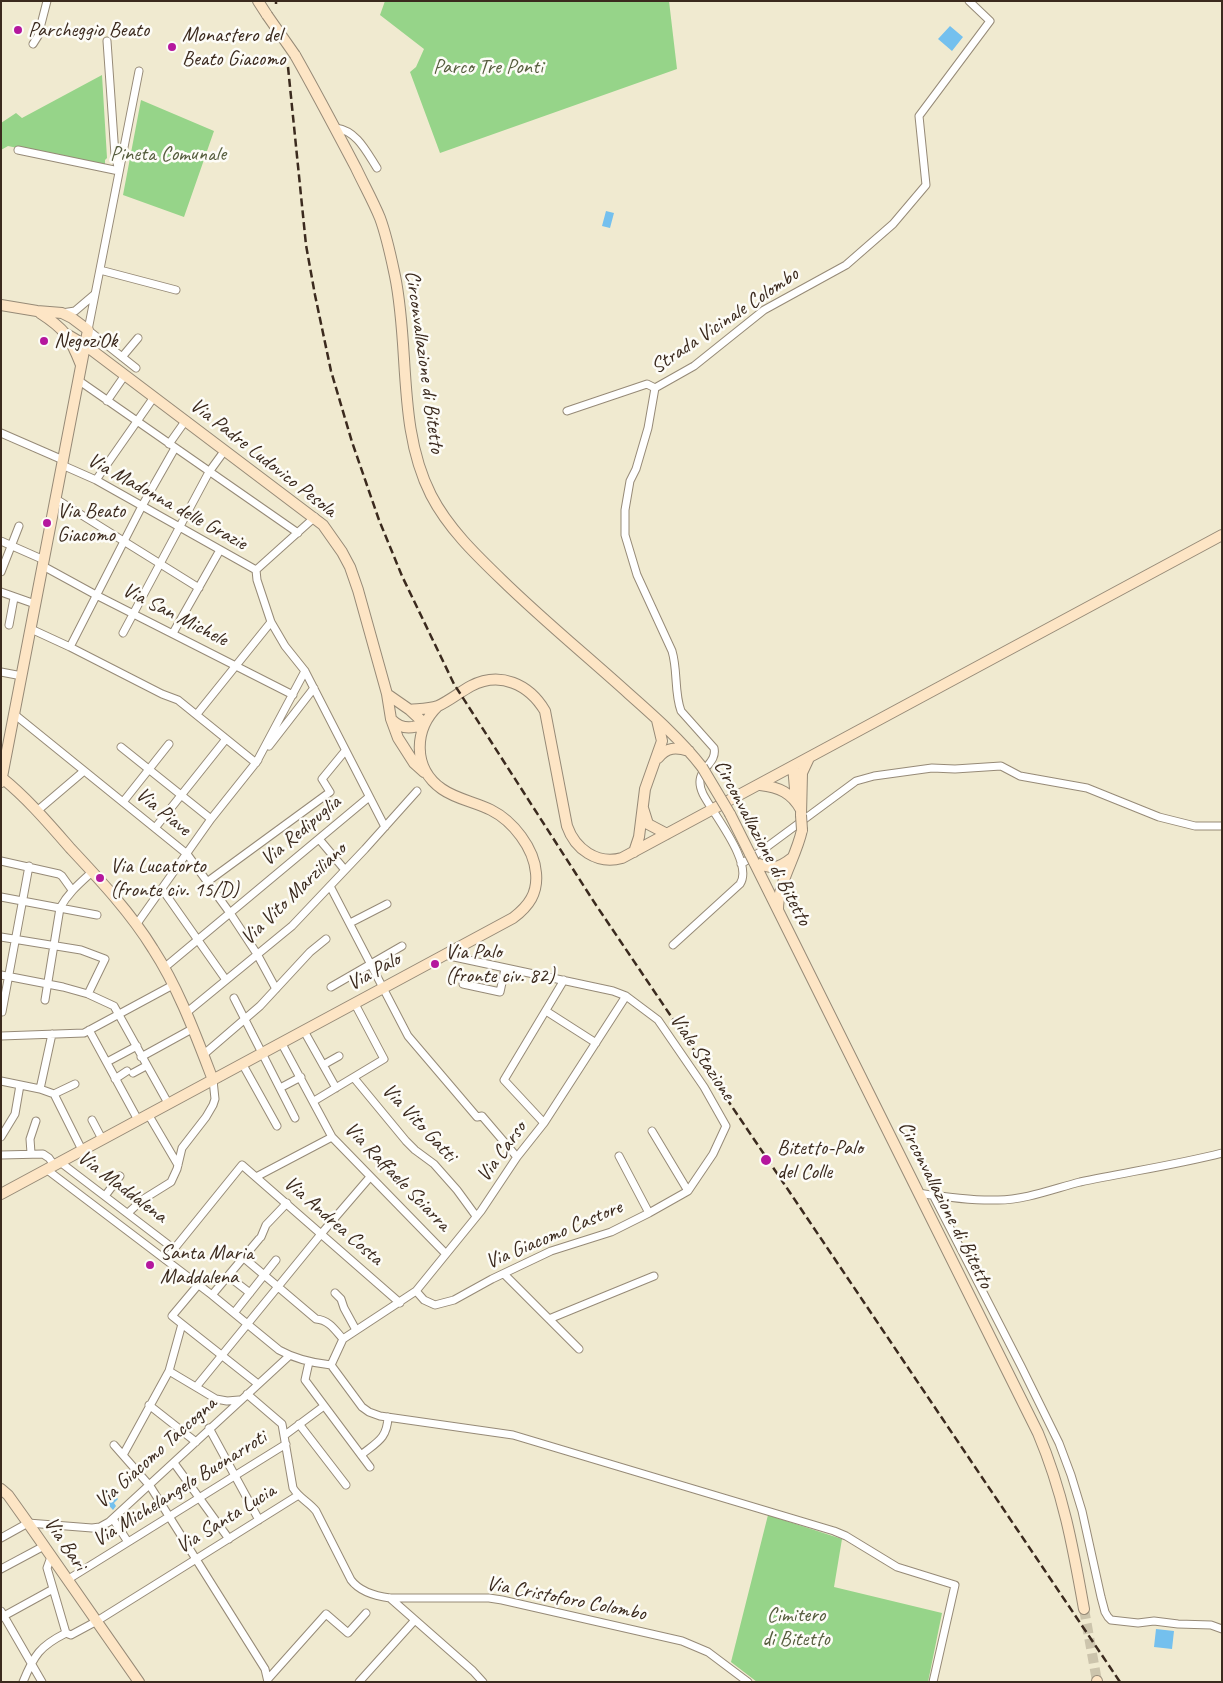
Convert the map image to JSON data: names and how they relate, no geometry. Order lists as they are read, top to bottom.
{
  "streets": {
    "main road": [
      "Circonvallazione di Bitetto",
      "Via Padre Ludovico Pesola",
      "Via Palo",
      "Via Bari"
    ],
    "street": [
      "Strada Vicinale Colombo",
      "Via Madonna delle Grazie",
      "Via San Michele",
      "Via Piave",
      "Via Redipuglia",
      "Via Vito Marziliano",
      "Viale Stazione",
      "Via Vito Gatti",
      "Via Carso",
      "Via Raffaele Sciarra",
      "Via Maddalena",
      "Via Andrea Costa",
      "Via Giacomo Castore",
      "Via Giacomo Taccogna",
      "Via Michelangelo Buonarroti",
      "Via Santa Lucia",
      "Via Cristoforo Colombo"
    ]
  },
  "crossings": [
    ["Via Padre Ludovico Pesola", "Via Palo"],
    ["Via Piave", "Via Redipuglia"],
    ["Via Piave", "Via Vito Marziliano"],
    ["Via Palo", "Viale Stazione"],
    ["Via Palo", "Via Vito Gatti"],
    ["Via Palo", "Via Raffaele Sciarra"],
    ["Via Palo", "Via Maddalena"],
    ["Viale Stazione", "Via Carso"],
    ["Viale Stazione", "Via Giacomo Castore"],
    ["Via Vito Gatti", "Via Carso"],
    ["Via Vito Gatti", "Via Raffaele Sciarra"],
    ["Via Carso", "Via Raffaele Sciarra"],
    ["Via Carso", "Via Giacomo Castore"],
    ["Via Maddalena", "Via Andrea Costa"],
    ["Via Maddalena", "Via Giacomo Taccogna"],
    ["Via Giacomo Taccogna", "Via Santa Lucia"],
    ["Via Giacomo Taccogna", "Via Bari"],
    ["Via Michelangelo Buonarroti", "Via Santa Lucia"],
    ["Via Michelangelo Buonarroti", "Via Bari"],
    ["Via Santa Lucia", "Via Bari"],
    ["Via Santa Lucia", "Via Cristoforo Colombo"]
  ],
  "parks": ["Parco Tre Ponti", "Pineta Comunale", "Cimitero di Bitetto"],
  "places": [
    "Parcheggio Beato",
    "Monastero del Beato Giacomo",
    "NegoziOk",
    "Via Beato Giacomo",
    "Via Lucatorto (fronte civ. 15/D)",
    "Via Palo (fronte civ. 82)",
    "Bitetto-Palo del Colle",
    "Santa Maria Maddalena"
  ]
}
